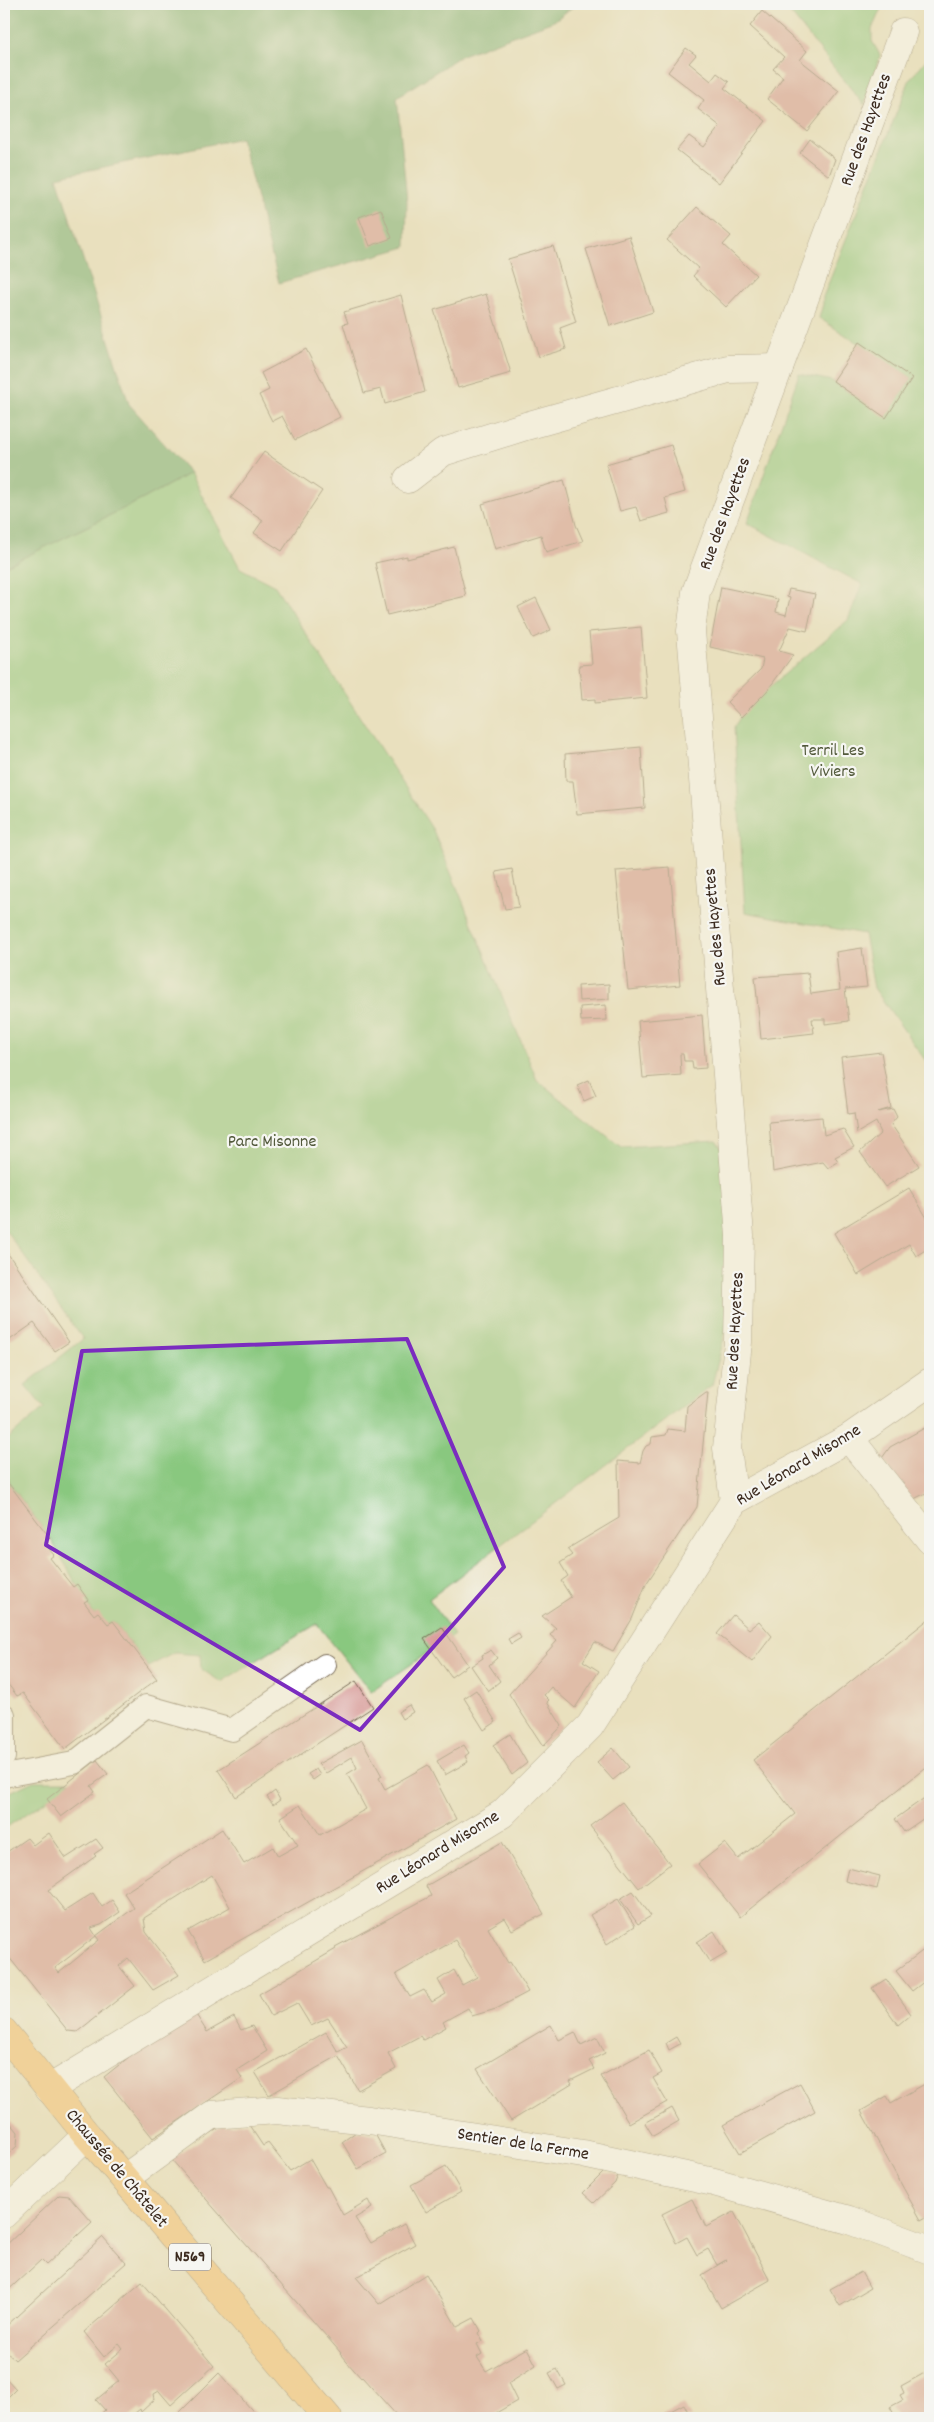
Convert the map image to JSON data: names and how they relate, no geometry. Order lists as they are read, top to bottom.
{
  "streets": {
    "main road": ["Chaussée de Châtelet", "N569"],
    "street": ["Rue des Hayettes", "Rue Léonard Misonne", "Sentier de la Ferme"]
  },
  "crossings": [
    ["Rue des Hayettes", "Rue Léonard Misonne"],
    ["Rue Léonard Misonne", "Chaussée de Châtelet"],
    ["Sentier de la Ferme", "Chaussée de Châtelet"]
  ],
  "parks": ["Terril Les Viviers", "Parc Misonne"]
}
